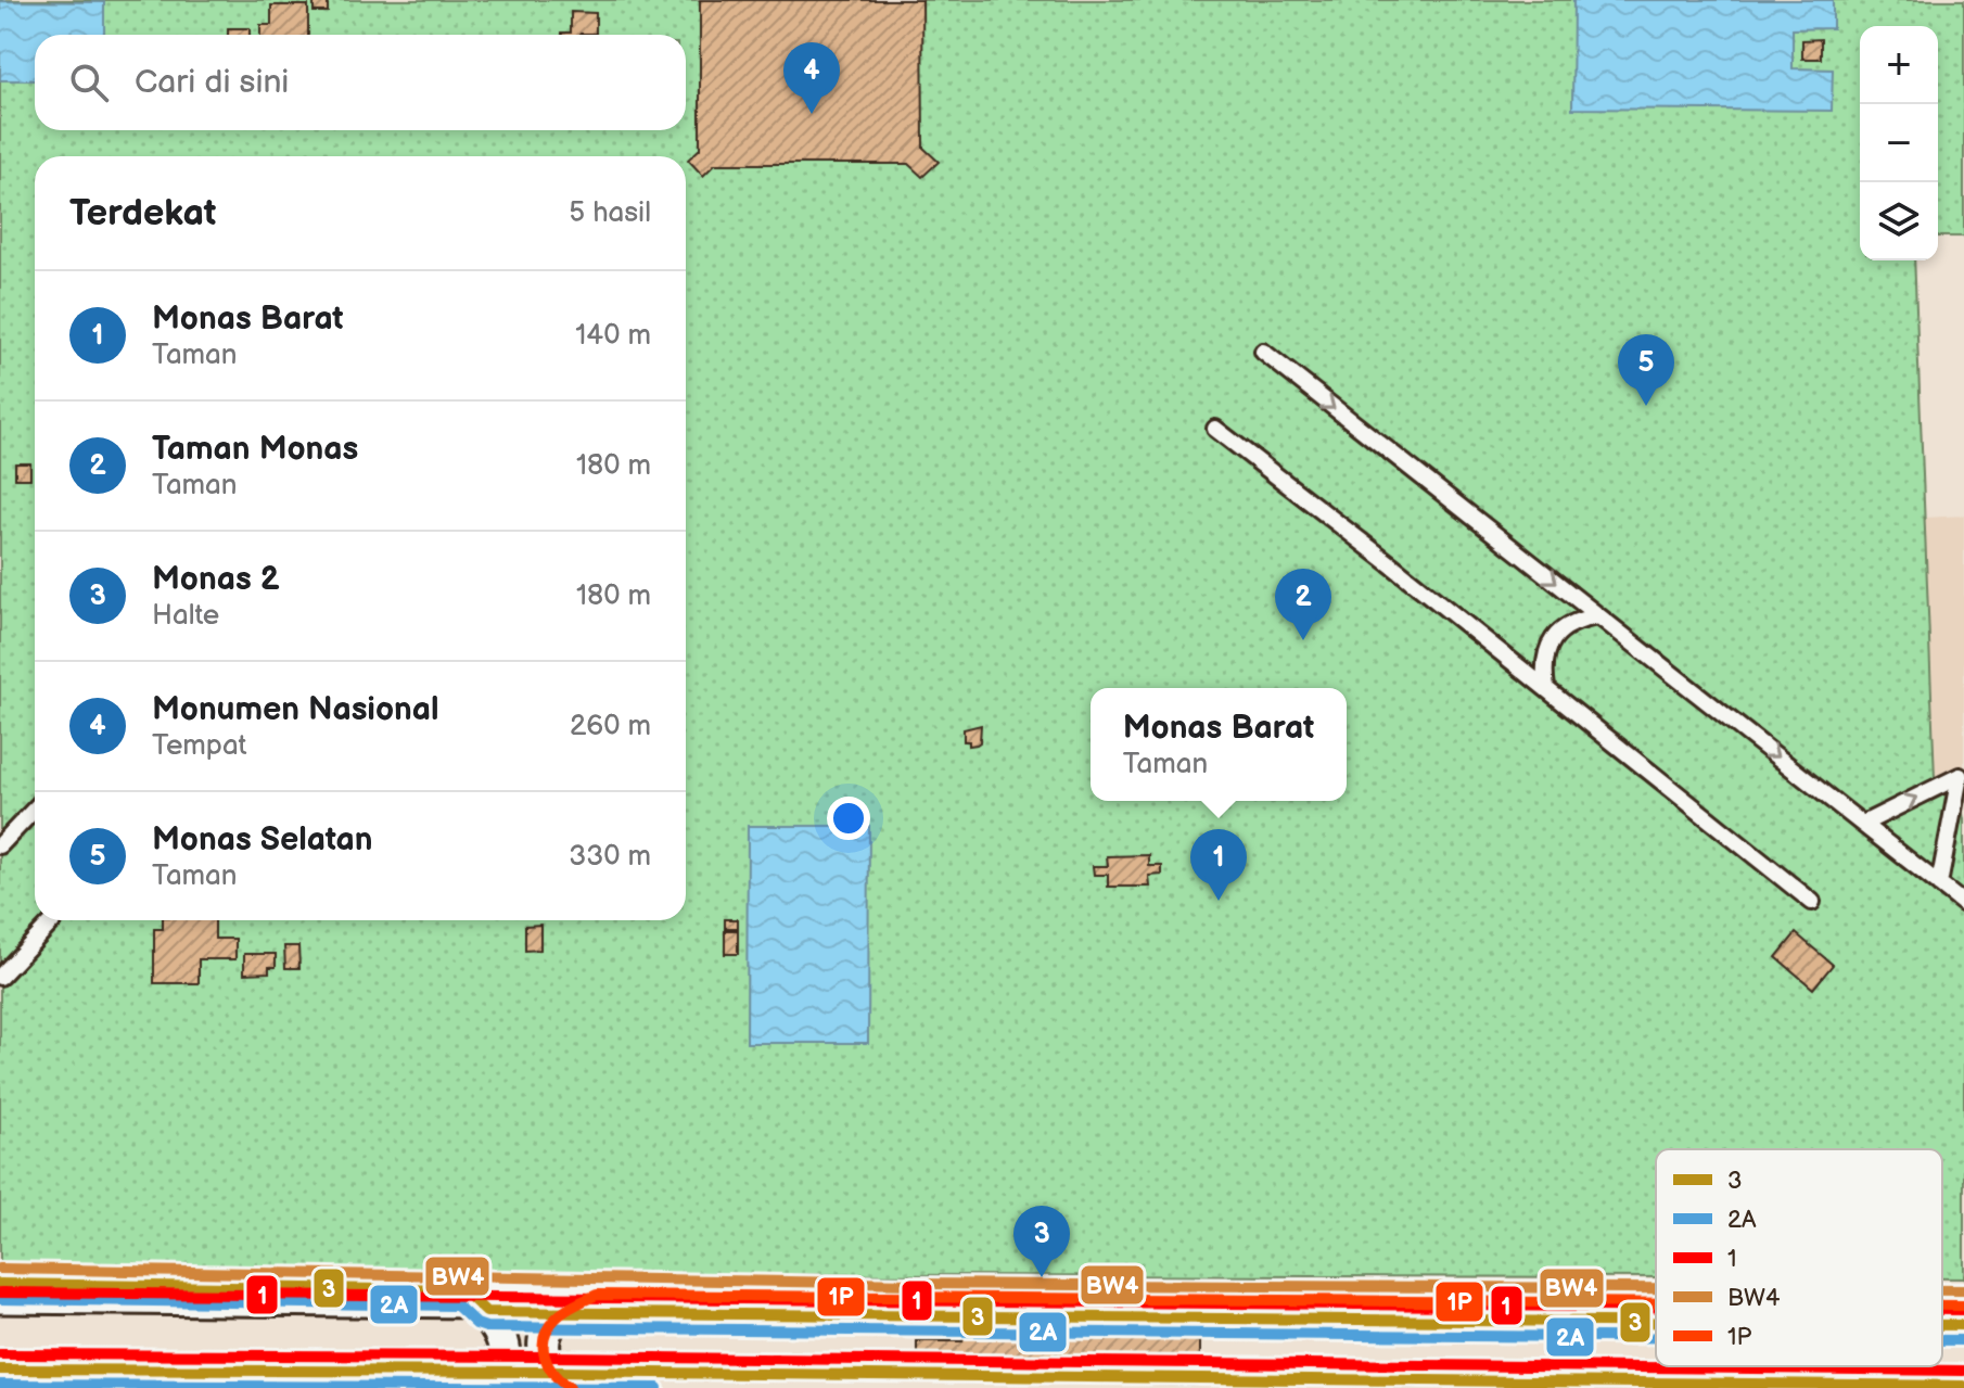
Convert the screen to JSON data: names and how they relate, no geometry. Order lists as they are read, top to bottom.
{
  "lines": [
    "transit line BW4",
    "transit line 3",
    "transit line 1",
    "transit line 1P",
    "transit line 2A"
  ],
  "legend": [
    "3",
    "2A",
    "1",
    "BW4",
    "1P"
  ],
  "page": {
    "map_buttons": ["+", "−"],
    "search": "Cari di sini",
    "pins": [
      "4",
      "5",
      "2",
      "1",
      "3"
    ],
    "heading": ["Terdekat", "5 hasil"],
    "list": [
      {
        "mark": "1",
        "name": "Monas Barat",
        "note": "Taman",
        "value": "140 m"
      },
      {
        "mark": "2",
        "name": "Taman Monas",
        "note": "Taman",
        "value": "180 m"
      },
      {
        "mark": "3",
        "name": "Monas 2",
        "note": "Halte",
        "value": "180 m"
      },
      {
        "mark": "4",
        "name": "Monumen Nasional",
        "note": "Tempat",
        "value": "260 m"
      },
      {
        "mark": "5",
        "name": "Monas Selatan",
        "note": "Taman",
        "value": "330 m"
      }
    ],
    "popup": ["Monas Barat", "Taman"]
  }
}
